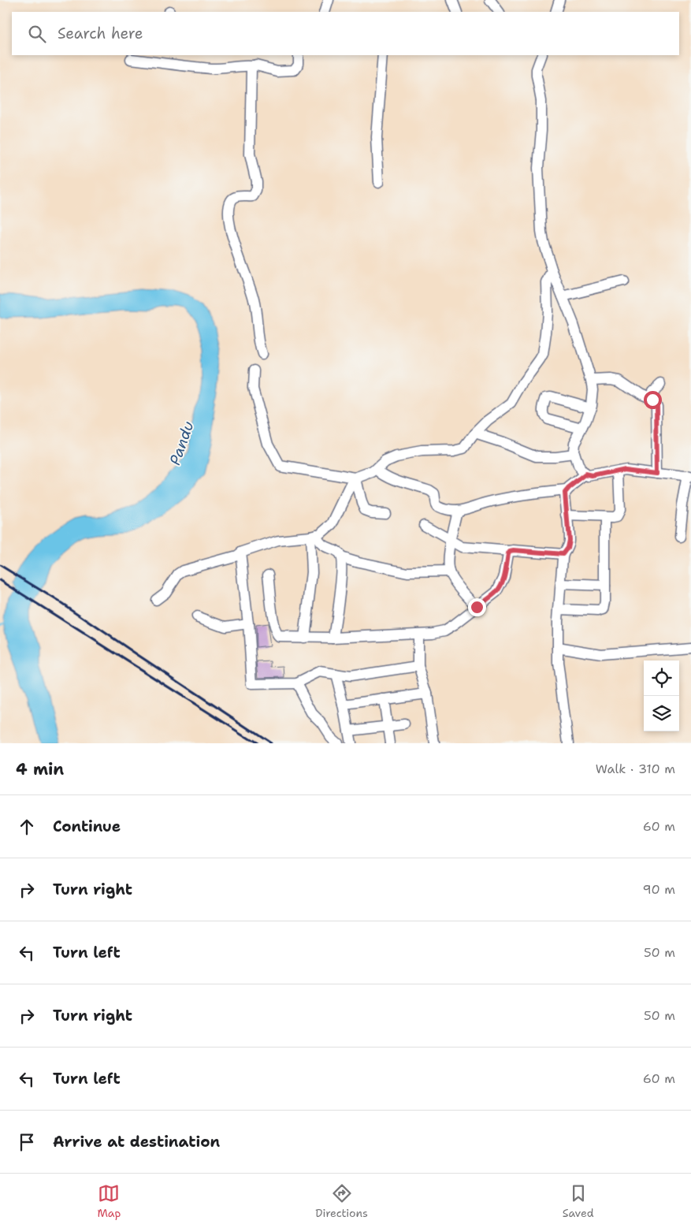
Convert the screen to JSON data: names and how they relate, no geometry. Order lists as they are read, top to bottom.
{
  "water": ["Pandu"],
  "page": {
    "search": "Search here",
    "heading": ["4 min", "Walk · 310 m"],
    "list": [
      ["Continue", "60 m"],
      ["Turn right", "90 m"],
      ["Turn left", "50 m"],
      ["Turn right", "50 m"],
      ["Turn left", "60 m"],
      "Arrive at destination"
    ],
    "nav": ["Map", "Directions", "Saved"]
  }
}
